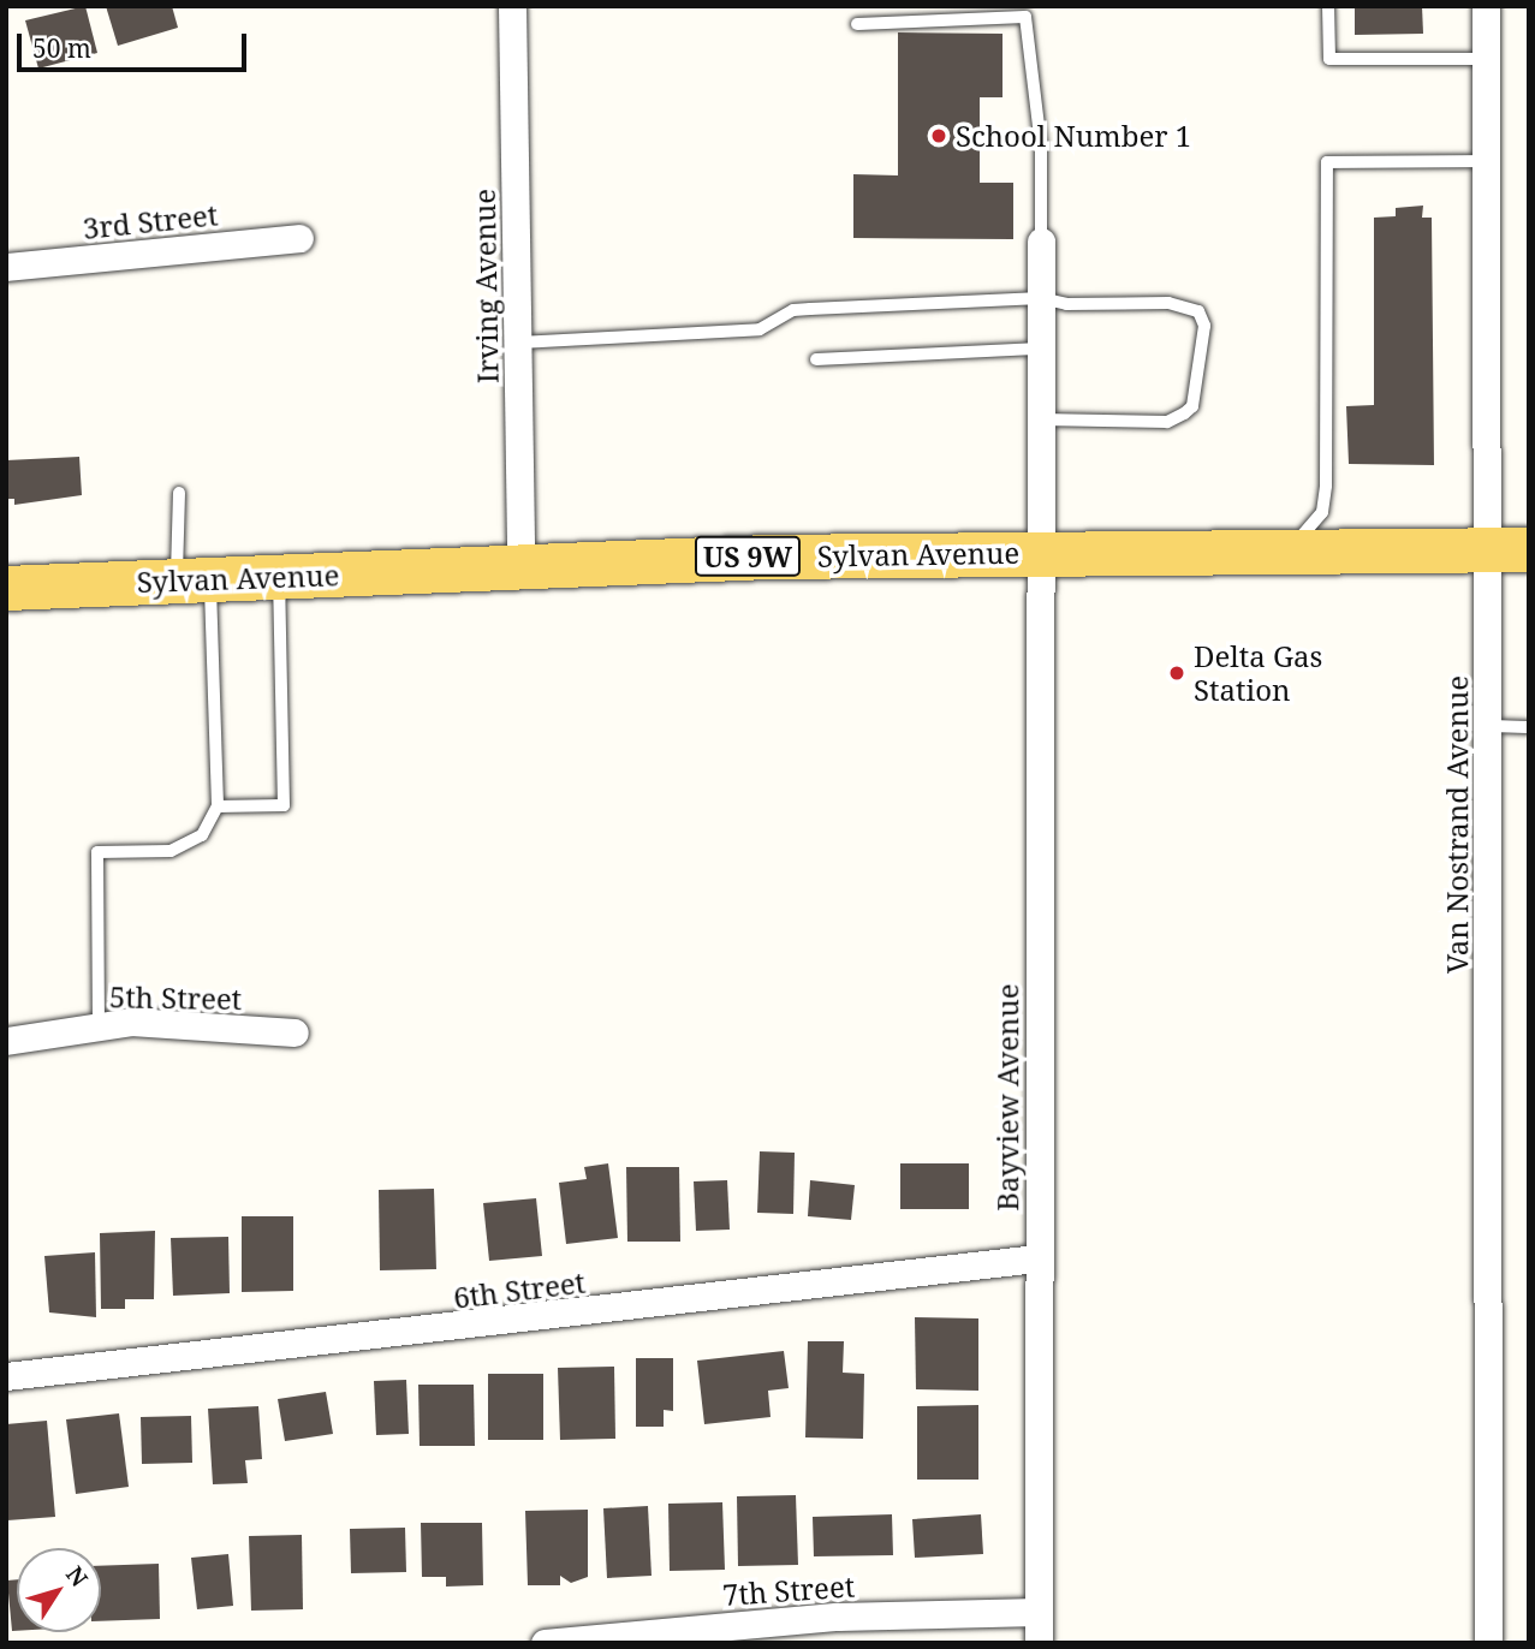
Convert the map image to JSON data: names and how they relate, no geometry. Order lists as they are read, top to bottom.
{
  "streets": {
    "main road": ["Sylvan Avenue", "US 9W"],
    "street": [
      "3rd Street",
      "Irving Avenue",
      "Van Nostrand Avenue",
      "5th Street",
      "Bayview Avenue",
      "6th Street",
      "7th Street"
    ]
  },
  "crossings": [
    ["Irving Avenue", "Sylvan Avenue"],
    ["Sylvan Avenue", "Van Nostrand Avenue"],
    ["Sylvan Avenue", "Bayview Avenue"],
    ["Bayview Avenue", "6th Street"],
    ["Bayview Avenue", "7th Street"]
  ],
  "places": ["School Number 1", "Delta Gas Station"],
  "scale_bar": "50 m",
  "north": "top right"
}
